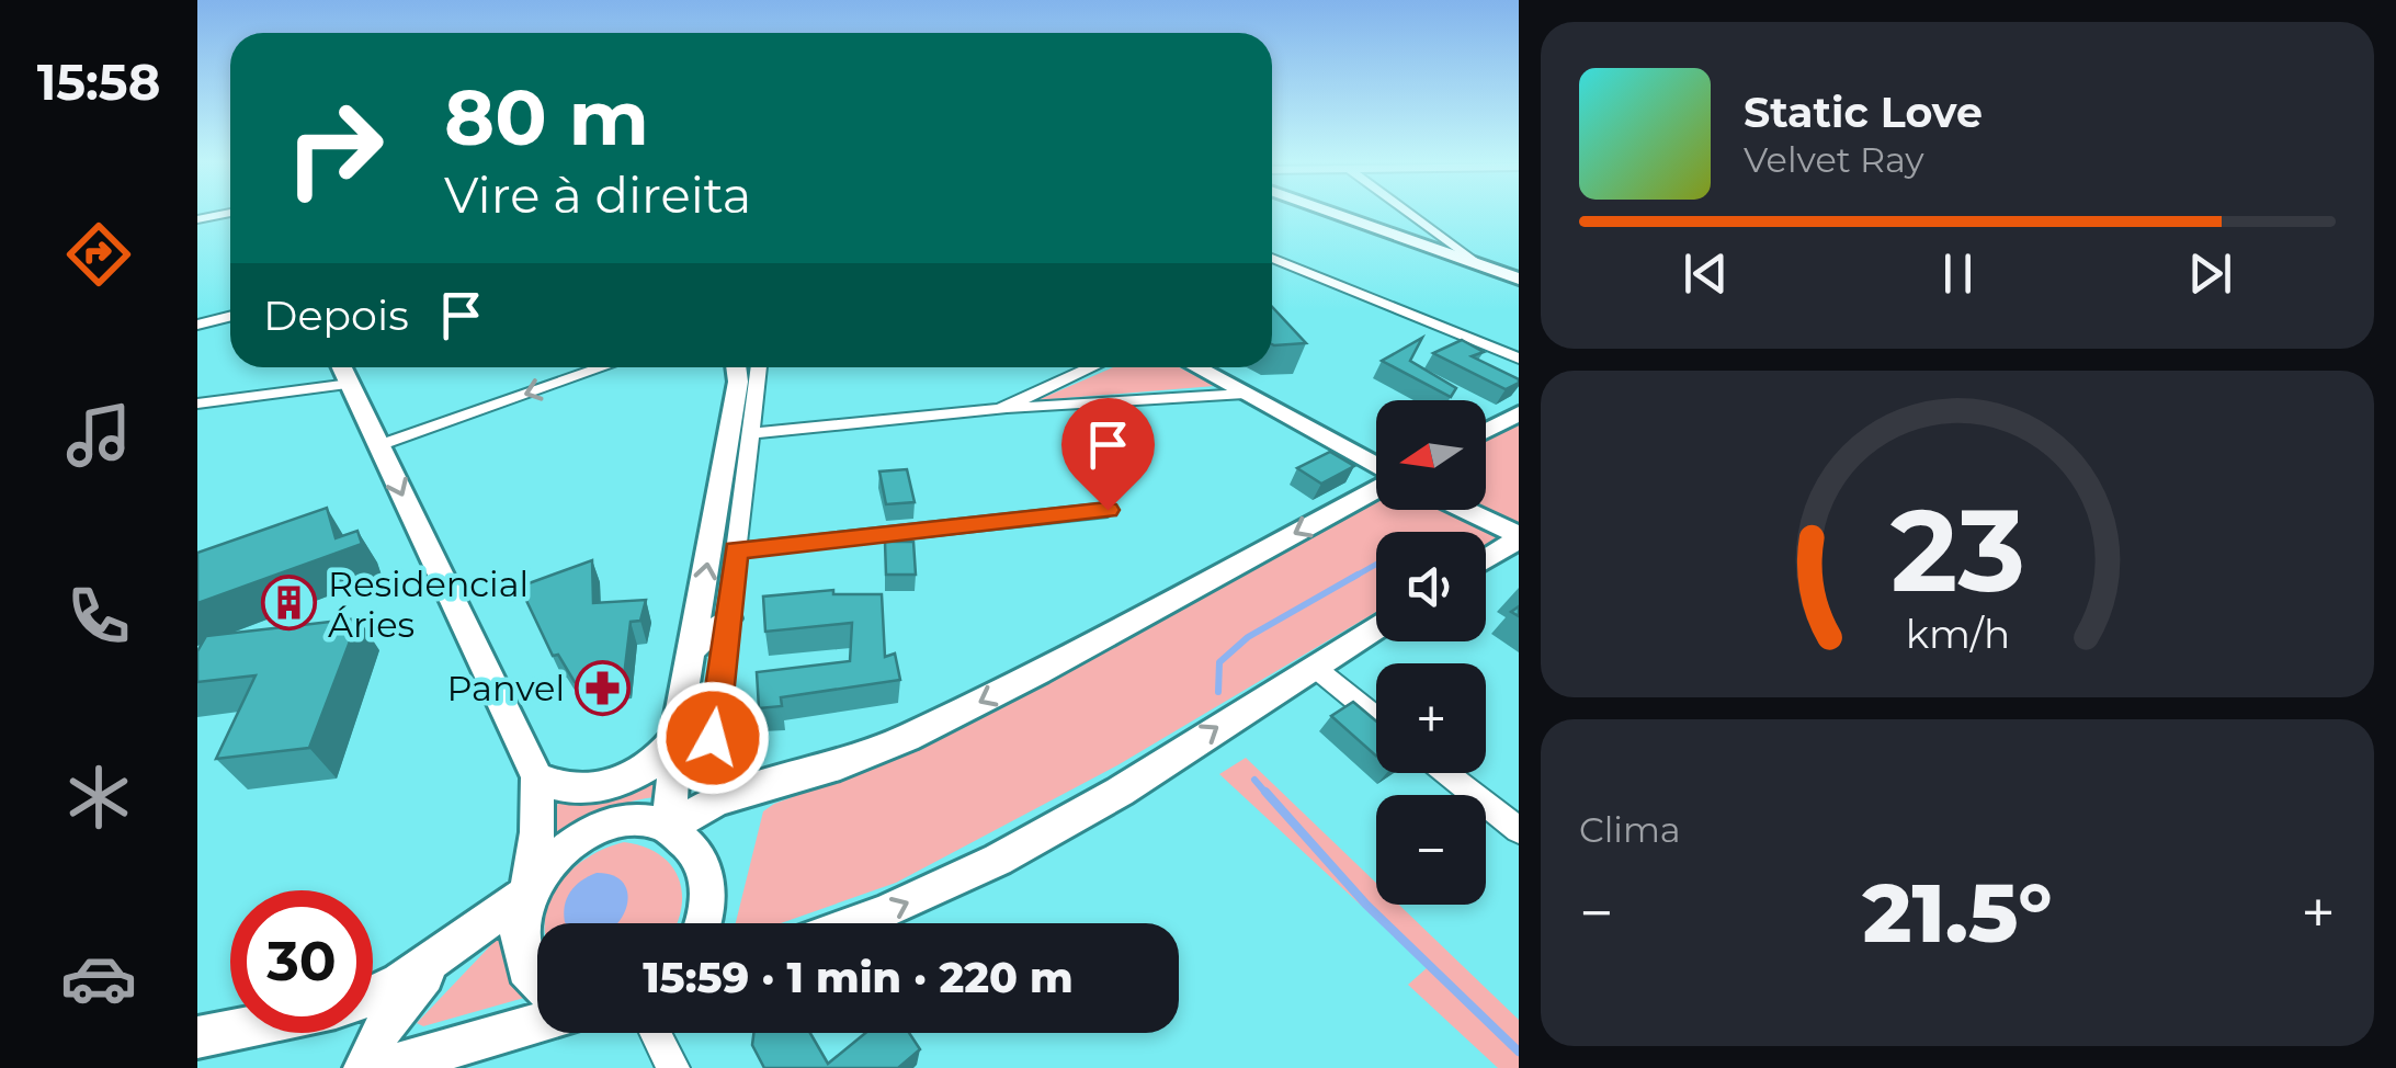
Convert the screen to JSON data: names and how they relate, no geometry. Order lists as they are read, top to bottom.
{
  "places": {
    "building": ["Residencial Áries"],
    "pharmacy": ["Panvel"]
  },
  "north": "left",
  "page": {
    "tabs": "15:58",
    "turn": ["80 m", "Vire à direita"],
    "song": ["Static Love", "Velvet Ray"],
    "then": "Depois",
    "map_buttons": ["+", "−"],
    "tile": "Clima",
    "heat": ["−", "21.5°", "+"],
    "limit": "30",
    "trip": "15:59 · 1 min · 220 m",
    "gauge": ["23", "km/h"]
  }
}
